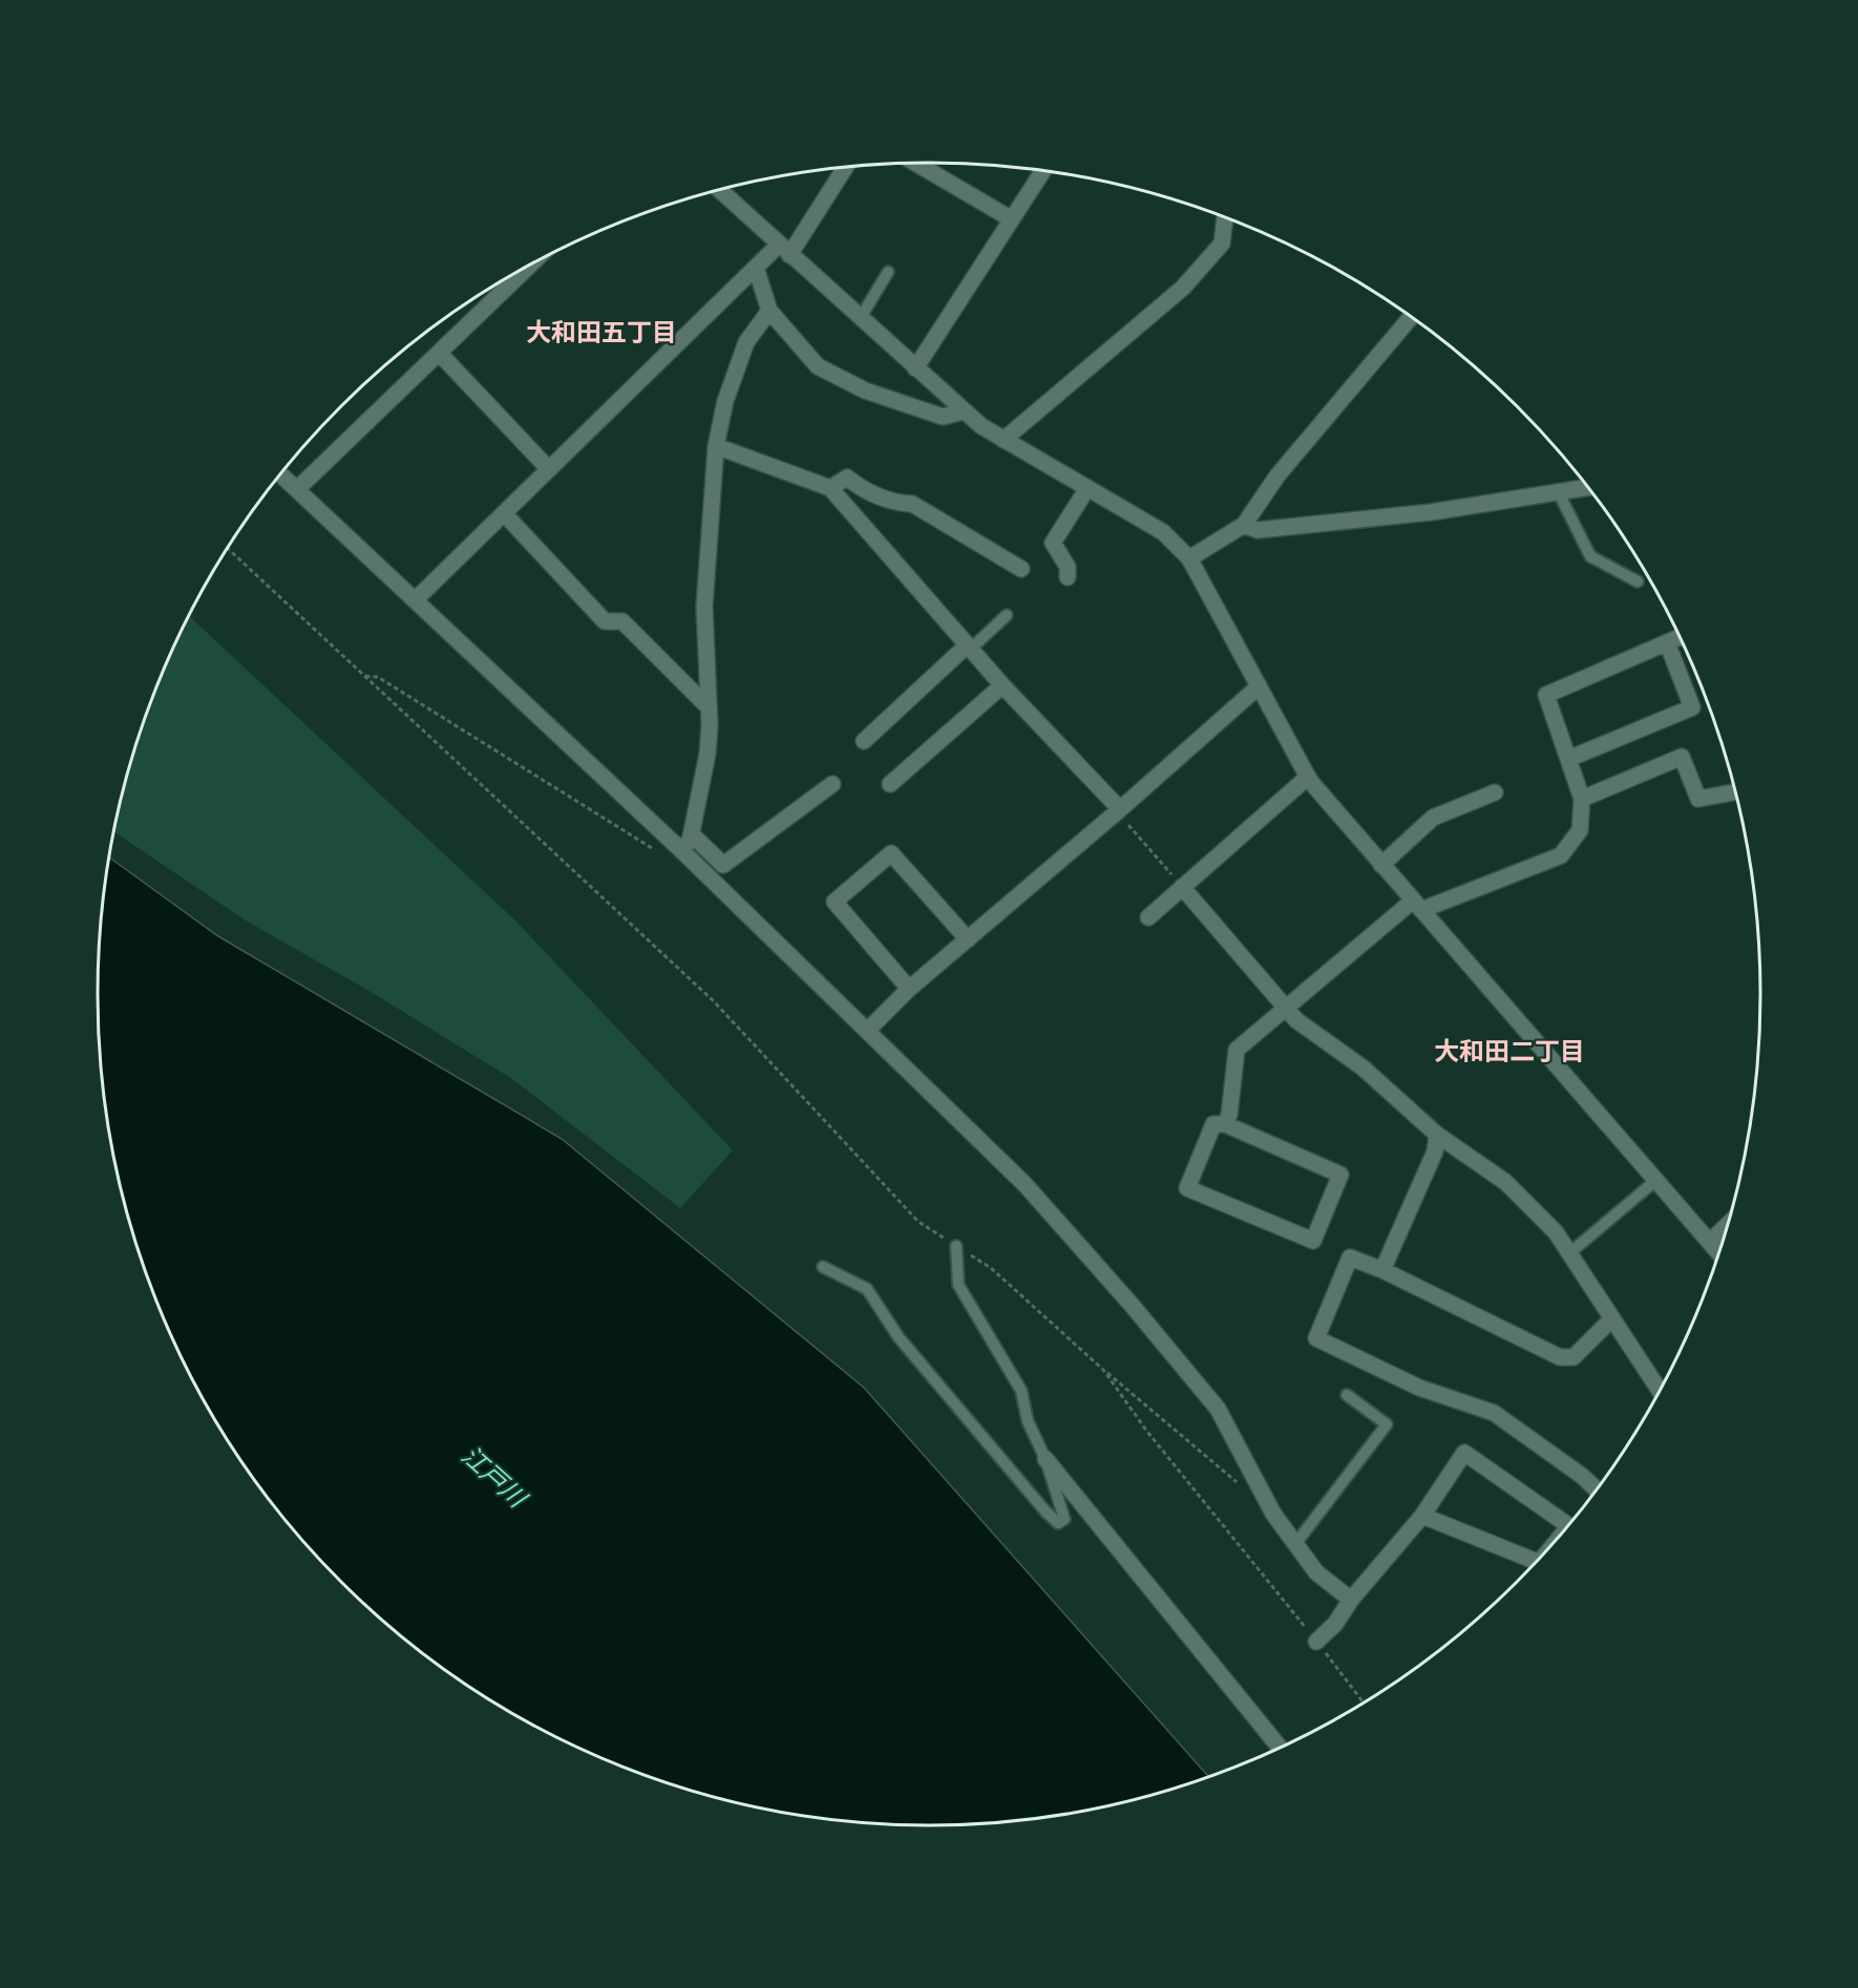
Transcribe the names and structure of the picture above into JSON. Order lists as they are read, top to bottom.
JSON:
{
  "districts": ["大和田五丁目", "大和田二丁目"],
  "water": ["江戸川"]
}
